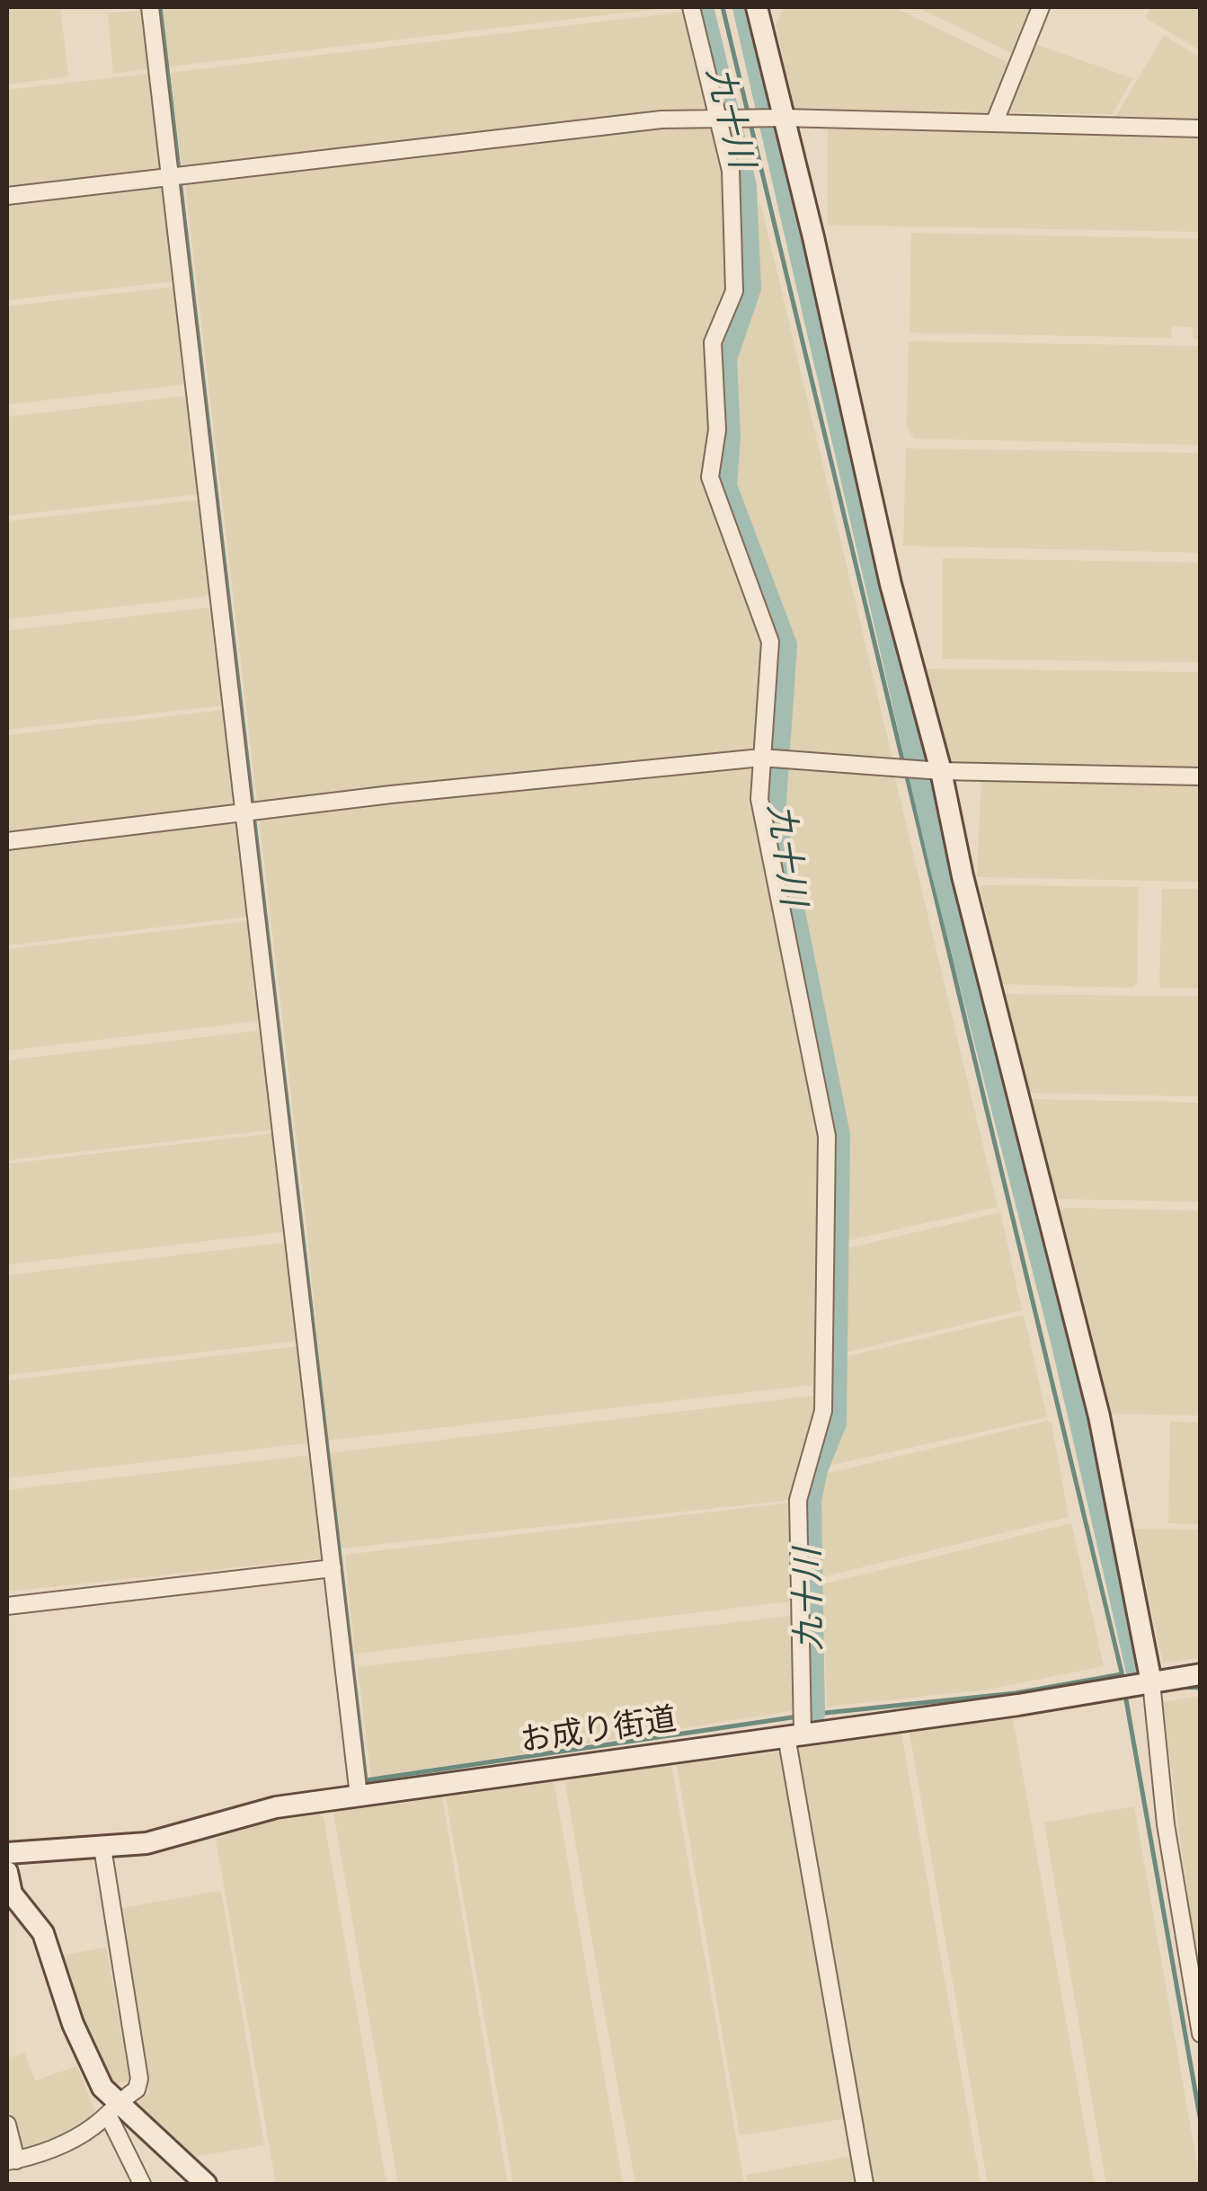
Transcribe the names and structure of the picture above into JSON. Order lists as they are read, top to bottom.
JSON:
{
  "streets": {
    "street": ["お成り街道"]
  },
  "water": ["九十川"]
}
